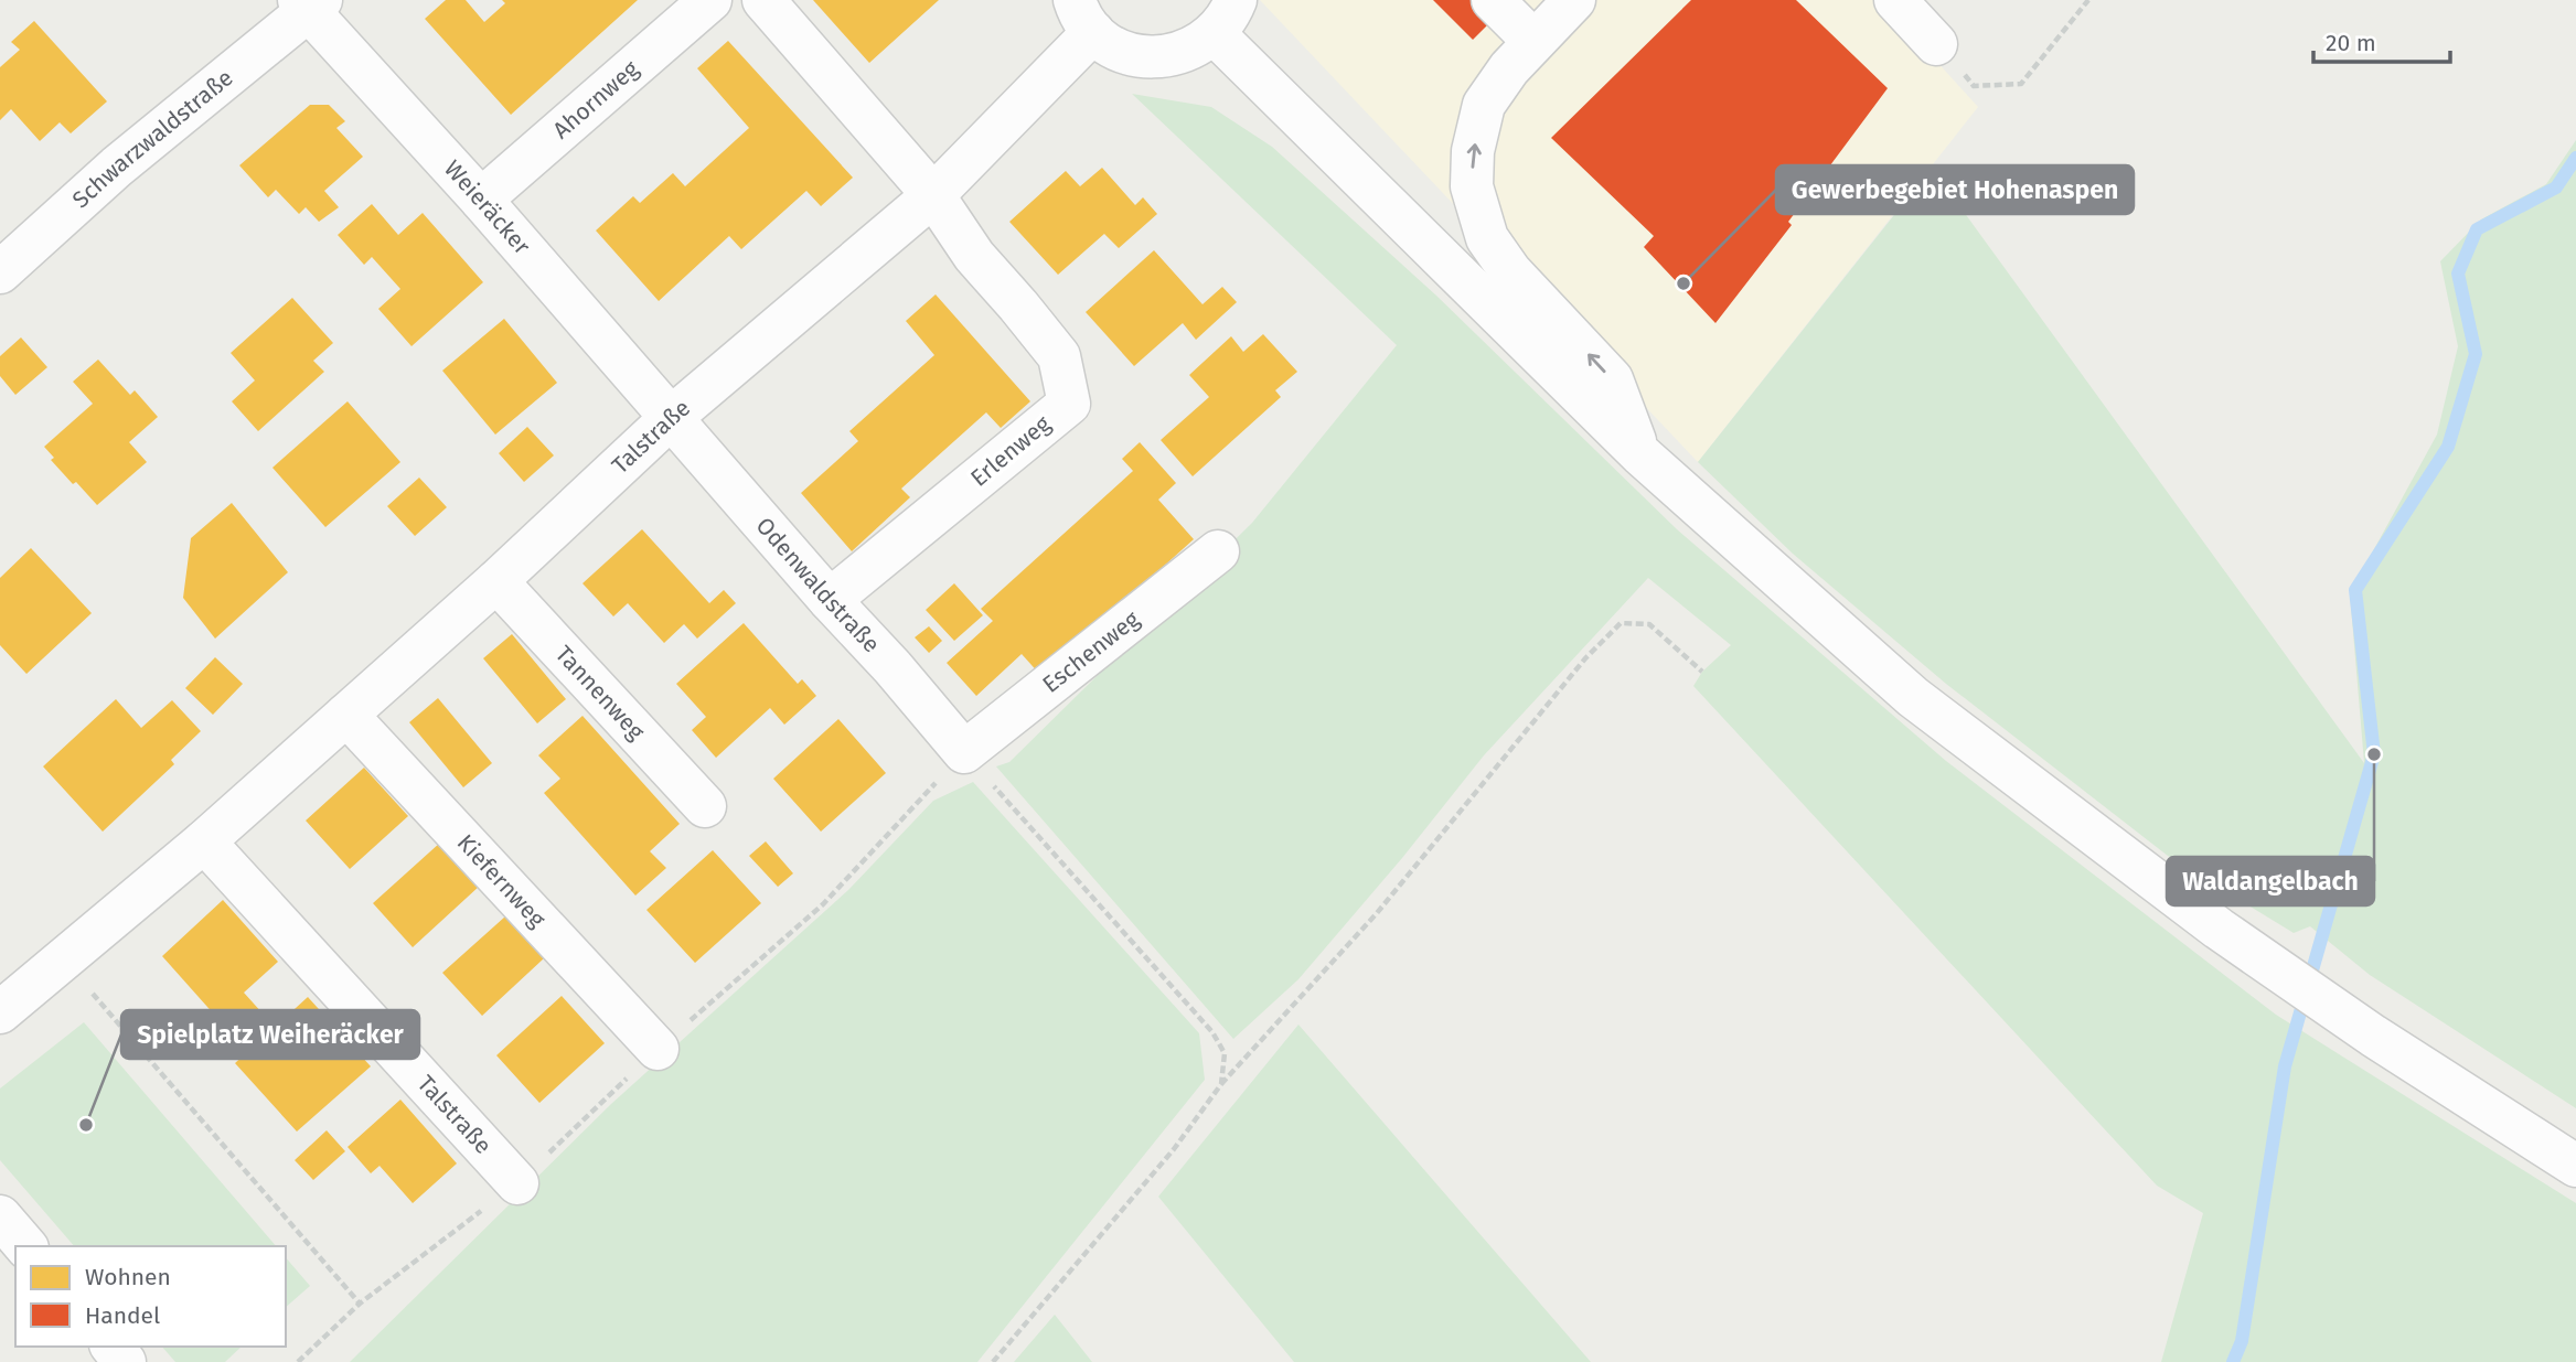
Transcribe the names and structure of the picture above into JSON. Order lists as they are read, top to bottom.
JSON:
{
  "streets": {
    "street": [
      "Ahornweg",
      "Schwarzwaldstraße",
      "Weieräcker",
      "Talstraße",
      "Erlenweg",
      "Odenwaldstraße",
      "Eschenweg",
      "Tannenweg",
      "Kiefernweg"
    ]
  },
  "crossings": [
    ["Ahornweg", "Weieräcker"],
    ["Schwarzwaldstraße", "Weieräcker"],
    ["Weieräcker", "Talstraße"],
    ["Weieräcker", "Odenwaldstraße"],
    ["Talstraße", "Erlenweg"],
    ["Talstraße", "Odenwaldstraße"],
    ["Talstraße", "Tannenweg"],
    ["Talstraße", "Kiefernweg"],
    ["Erlenweg", "Odenwaldstraße"],
    ["Odenwaldstraße", "Eschenweg"]
  ],
  "places": ["Gewerbegebiet Hohenaspen", "Waldangelbach", "Spielplatz Weiheräcker"],
  "legend": ["Wohnen", "Handel"],
  "scale_bar": "20 m"
}
